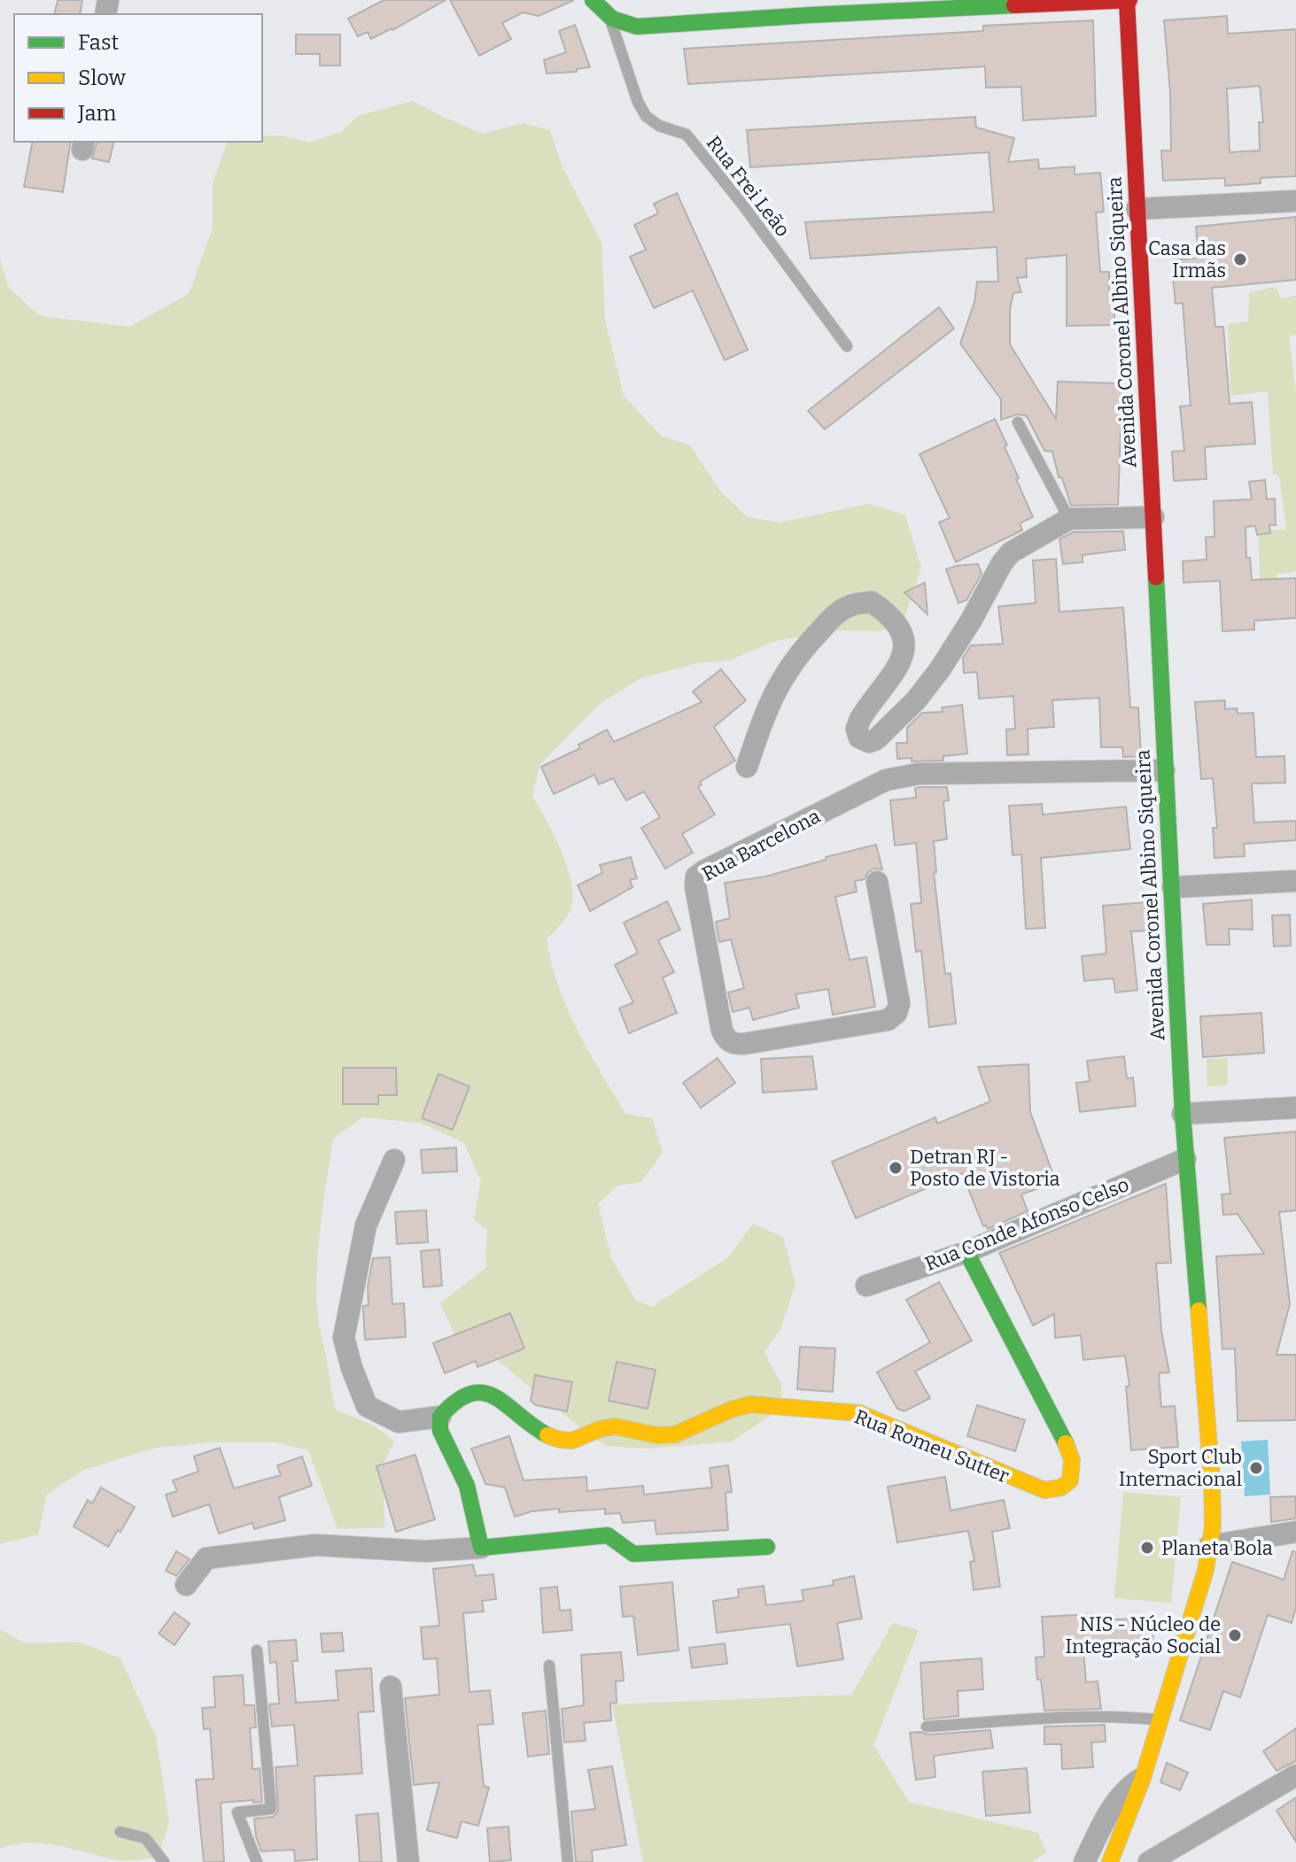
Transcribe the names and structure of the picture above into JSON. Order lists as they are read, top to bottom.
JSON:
{
  "streets": {
    "main road": ["Avenida Coronel Albino Siqueira", "Rua Romeu Sutter"],
    "street": ["Rua Barcelona", "Rua Conde Afonso Celso"],
    "lane": ["Rua Frei Leão"]
  },
  "crossings": [
    ["Avenida Coronel Albino Siqueira", "Rua Barcelona"],
    ["Avenida Coronel Albino Siqueira", "Rua Conde Afonso Celso"],
    ["Rua Conde Afonso Celso", "Rua Romeu Sutter"]
  ],
  "places": [
    "Casa das Irmãs",
    "Detran RJ - Posto de Vistoria",
    "Sport Club Internacional",
    "Planeta Bola",
    "NIS - Núcleo de Integração Social"
  ],
  "legend": ["Fast", "Slow", "Jam"]
}
